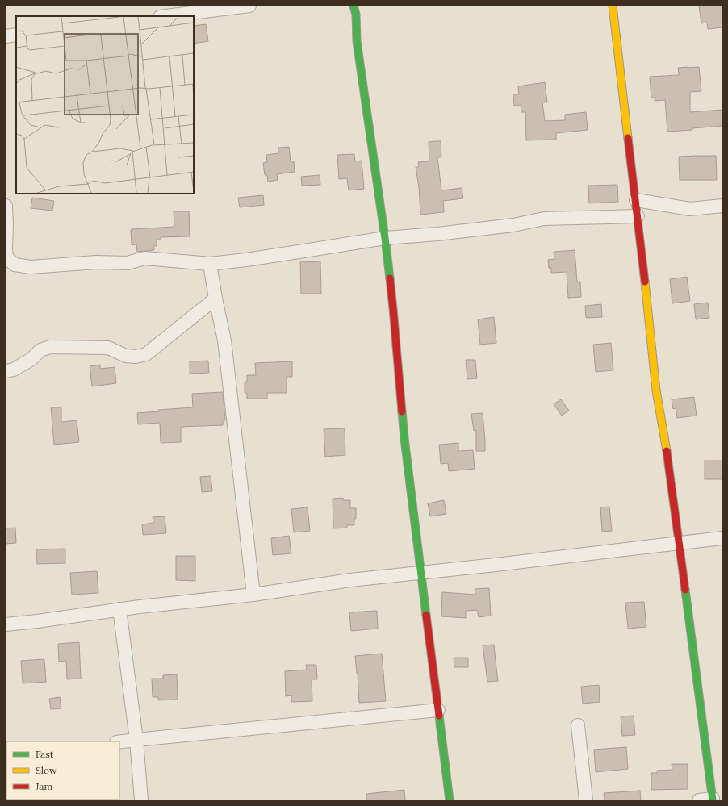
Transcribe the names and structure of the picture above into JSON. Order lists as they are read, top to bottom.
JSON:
{
  "legend": ["Fast", "Slow", "Jam"]
}
